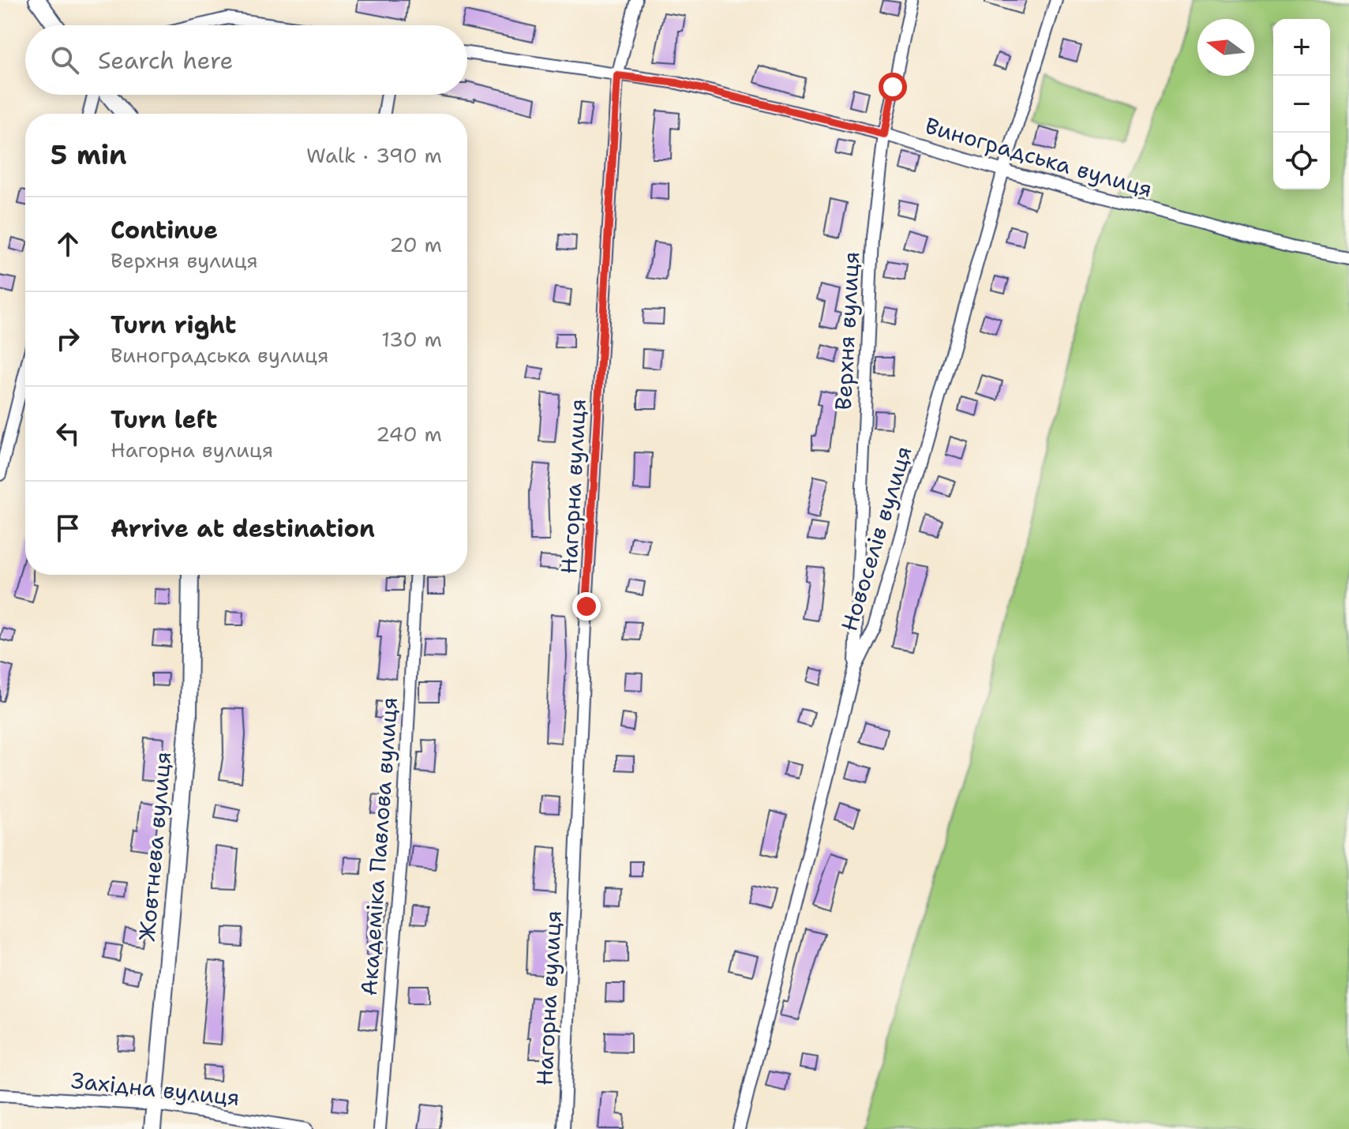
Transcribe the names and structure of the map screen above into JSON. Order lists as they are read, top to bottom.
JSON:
{
  "streets": {
    "main road": ["Жовтнева вулиця"],
    "street": [
      "Виноградська вулиця",
      "Верхня вулиця",
      "Нагорна вулиця",
      "Новоселів вулиця",
      "Академіка Павлова вулиця",
      "Західна вулиця"
    ]
  },
  "crossings": [
    ["Виноградська вулиця", "Верхня вулиця"],
    ["Виноградська вулиця", "Нагорна вулиця"],
    ["Виноградська вулиця", "Новоселів вулиця"],
    ["Верхня вулиця", "Новоселів вулиця"],
    ["Жовтнева вулиця", "Західна вулиця"]
  ],
  "north": "left",
  "page": {
    "map_buttons": ["+", "−"],
    "search": "Search here",
    "heading": ["5 min", "Walk · 390 m"],
    "list": [
      ["Continue", "Верхня вулиця", "20 m"],
      ["Turn right", "Виноградська вулиця", "130 m"],
      ["Turn left", "Нагорна вулиця", "240 m"],
      "Arrive at destination"
    ]
  }
}
